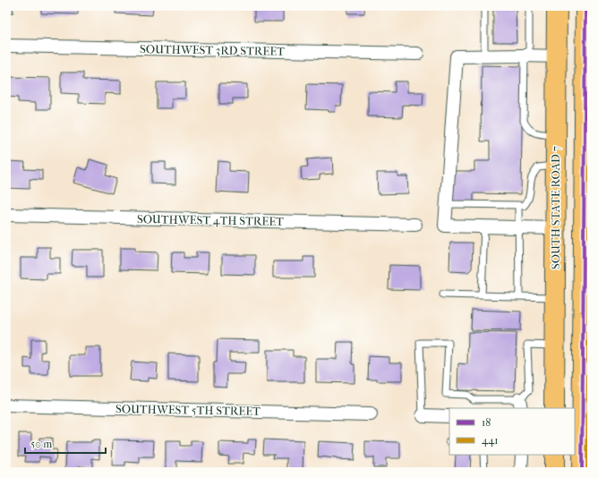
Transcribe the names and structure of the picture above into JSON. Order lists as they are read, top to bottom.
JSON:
{
  "streets": {
    "main road": ["SOUTH STATE ROAD 7"],
    "street": ["SOUTHWEST 3RD STREET", "SOUTHWEST 4TH STREET", "SOUTHWEST 5TH STREET"]
  },
  "lines": ["transit line 18", "transit line 441"],
  "legend": ["18", "441"],
  "scale_bar": "50 m"
}
